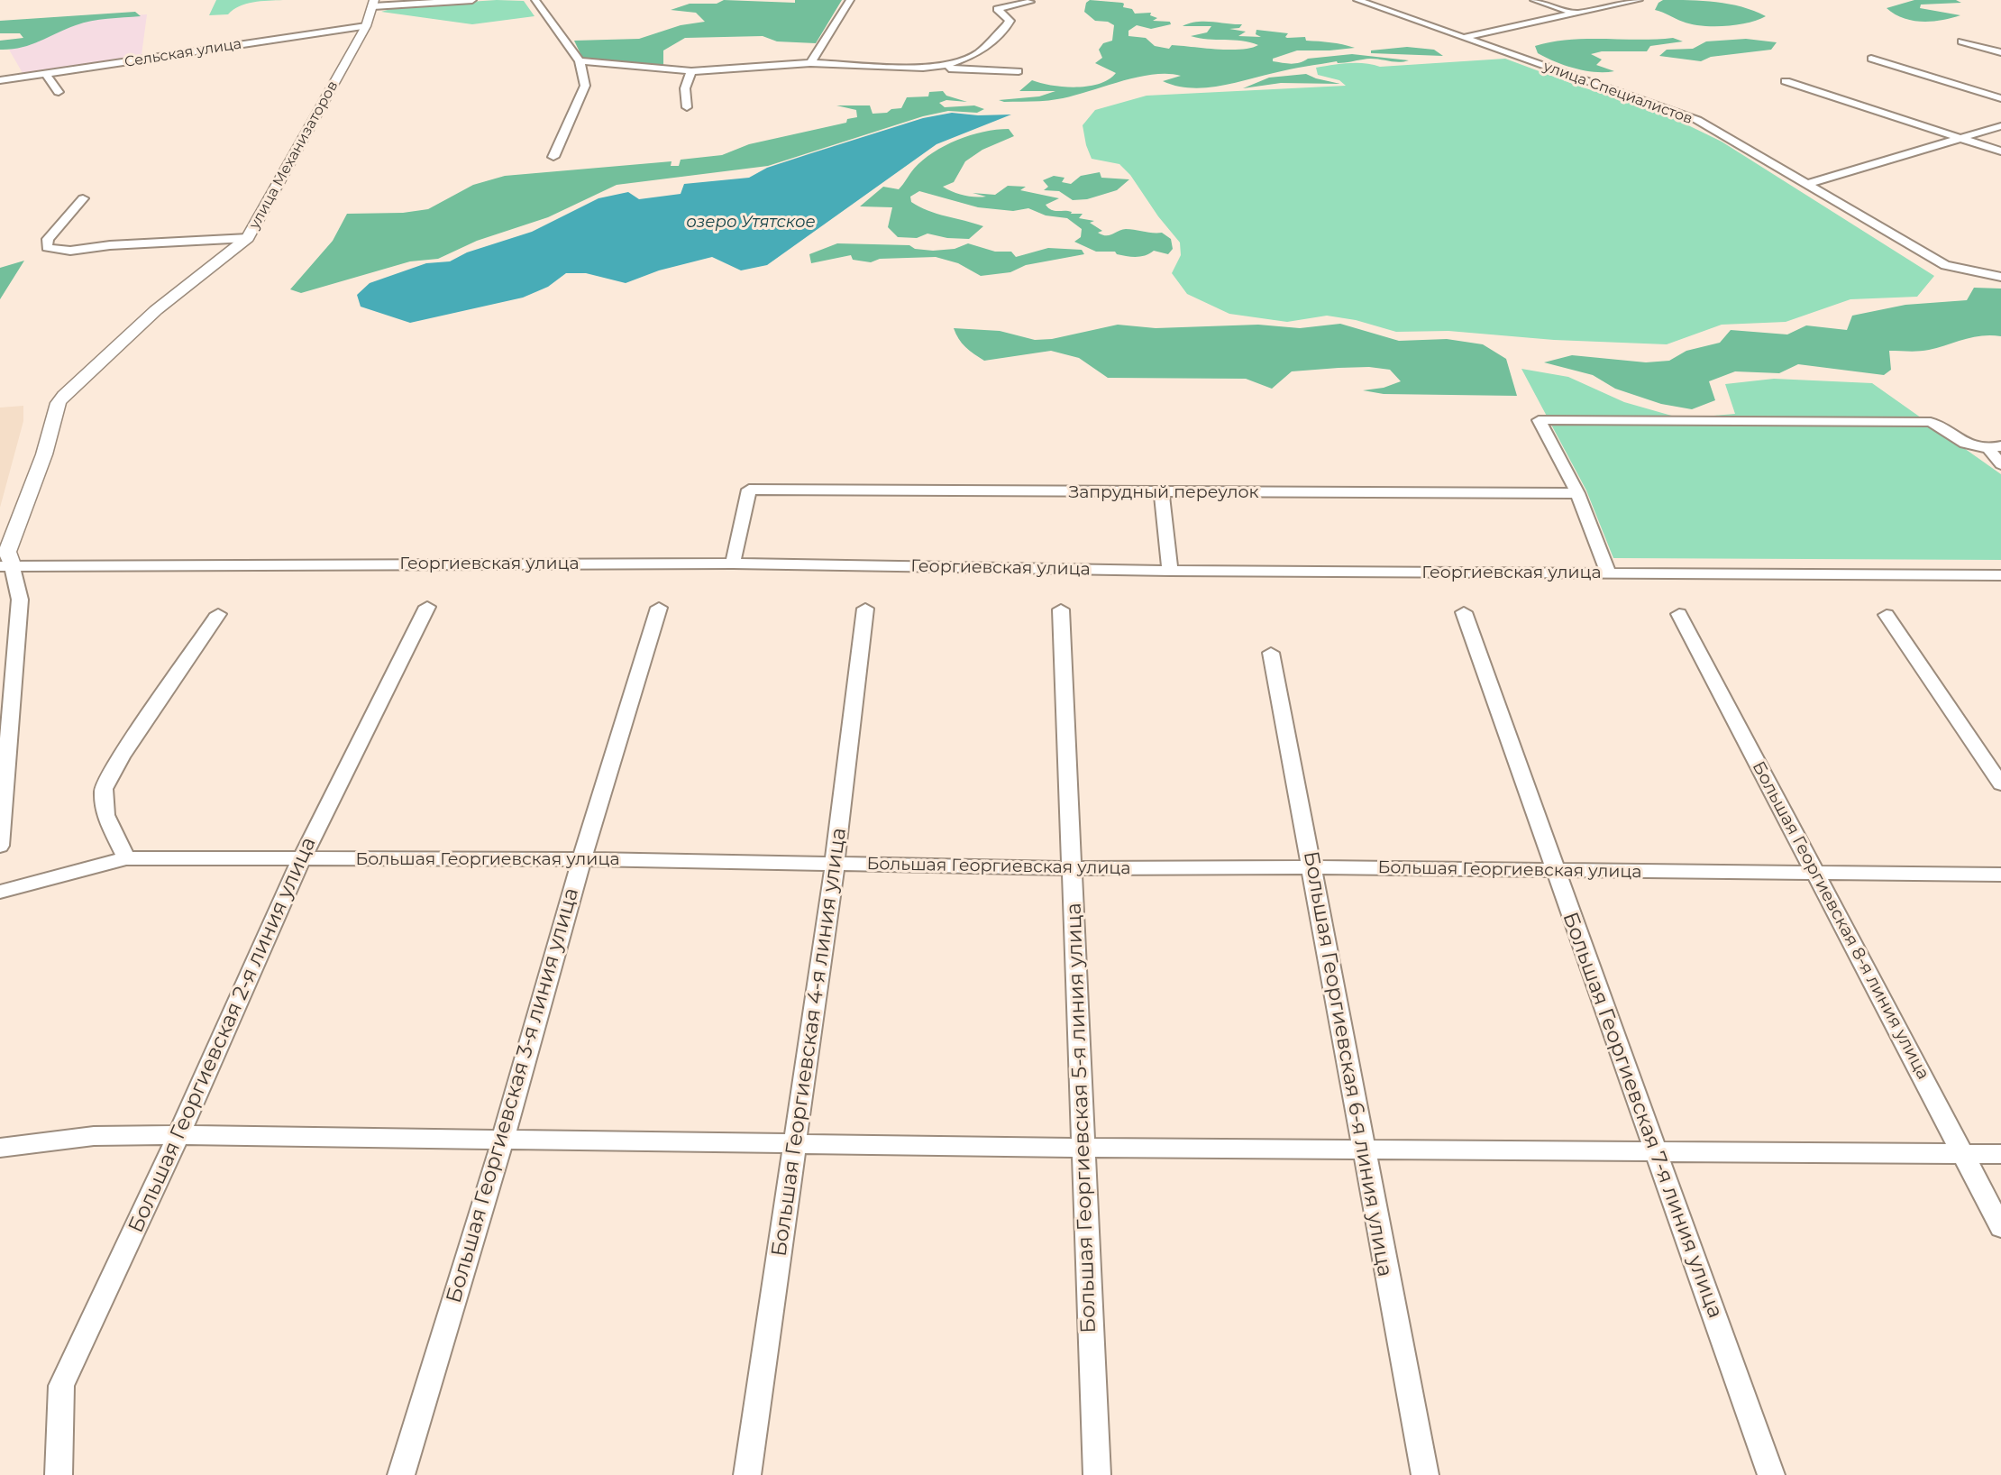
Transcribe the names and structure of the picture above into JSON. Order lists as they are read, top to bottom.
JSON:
{
  "streets": {
    "street": [
      "Сельская улица",
      "улица Специалистов",
      "улица Механизаторов",
      "Запрудный переулок",
      "Георгиевская улица",
      "Большая Георгиевская улица",
      "Большая Георгиевская 8-я линия улица",
      "Большая Георгиевская 2-я линия улица",
      "Большая Георгиевская 4-я линия улица",
      "Большая Георгиевская 6-я линия улица",
      "Большая Георгиевская 3-я линия улица",
      "Большая Георгиевская 7-я линия улица",
      "Большая Георгиевская 5-я линия улица"
    ]
  },
  "crossings": [
    ["Сельская улица", "улица Механизаторов"],
    ["улица Механизаторов", "Георгиевская улица"],
    ["Запрудный переулок", "Георгиевская улица"],
    ["Большая Георгиевская улица", "Большая Георгиевская 8-я линия улица"],
    ["Большая Георгиевская улица", "Большая Георгиевская 2-я линия улица"],
    ["Большая Георгиевская улица", "Большая Георгиевская 4-я линия улица"],
    ["Большая Георгиевская улица", "Большая Георгиевская 6-я линия улица"],
    ["Большая Георгиевская улица", "Большая Георгиевская 3-я линия улица"],
    ["Большая Георгиевская улица", "Большая Георгиевская 7-я линия улица"],
    ["Большая Георгиевская улица", "Большая Георгиевская 5-я линия улица"]
  ],
  "water": ["озеро Утятское"]
}
